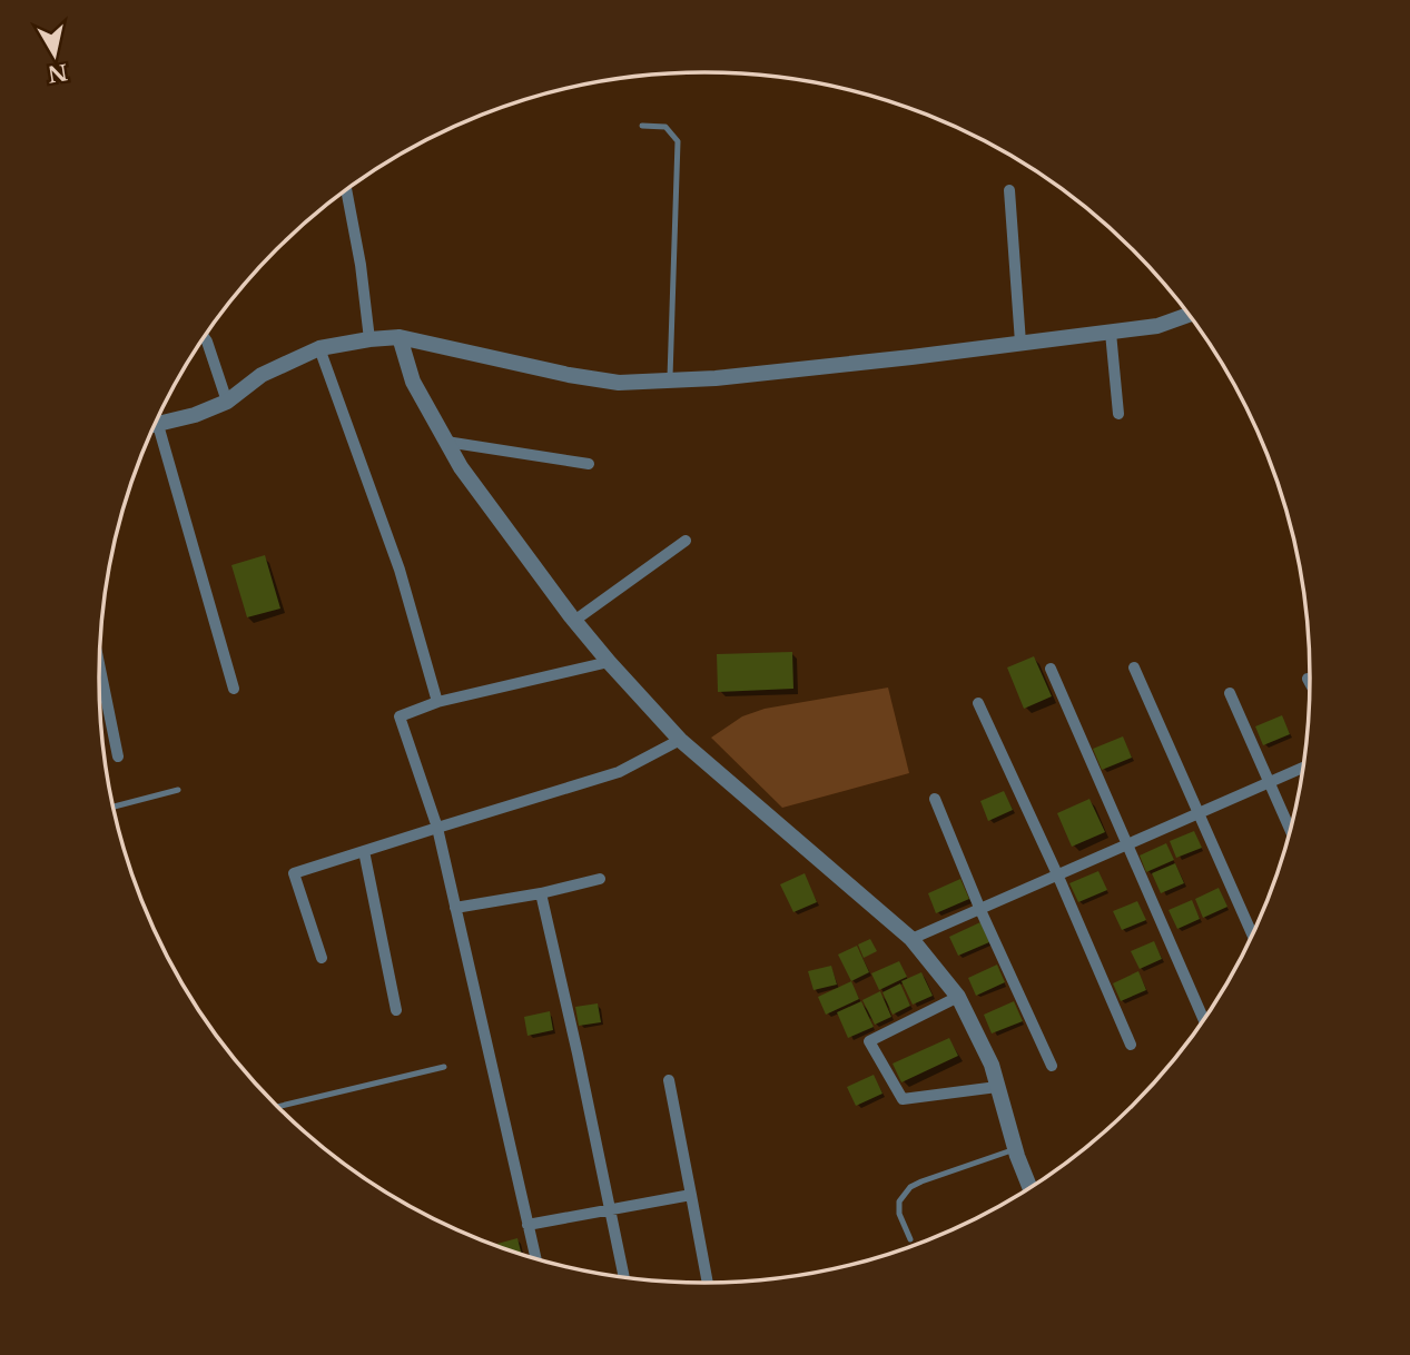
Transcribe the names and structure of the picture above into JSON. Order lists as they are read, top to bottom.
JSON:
{
  "north": "bottom"
}
